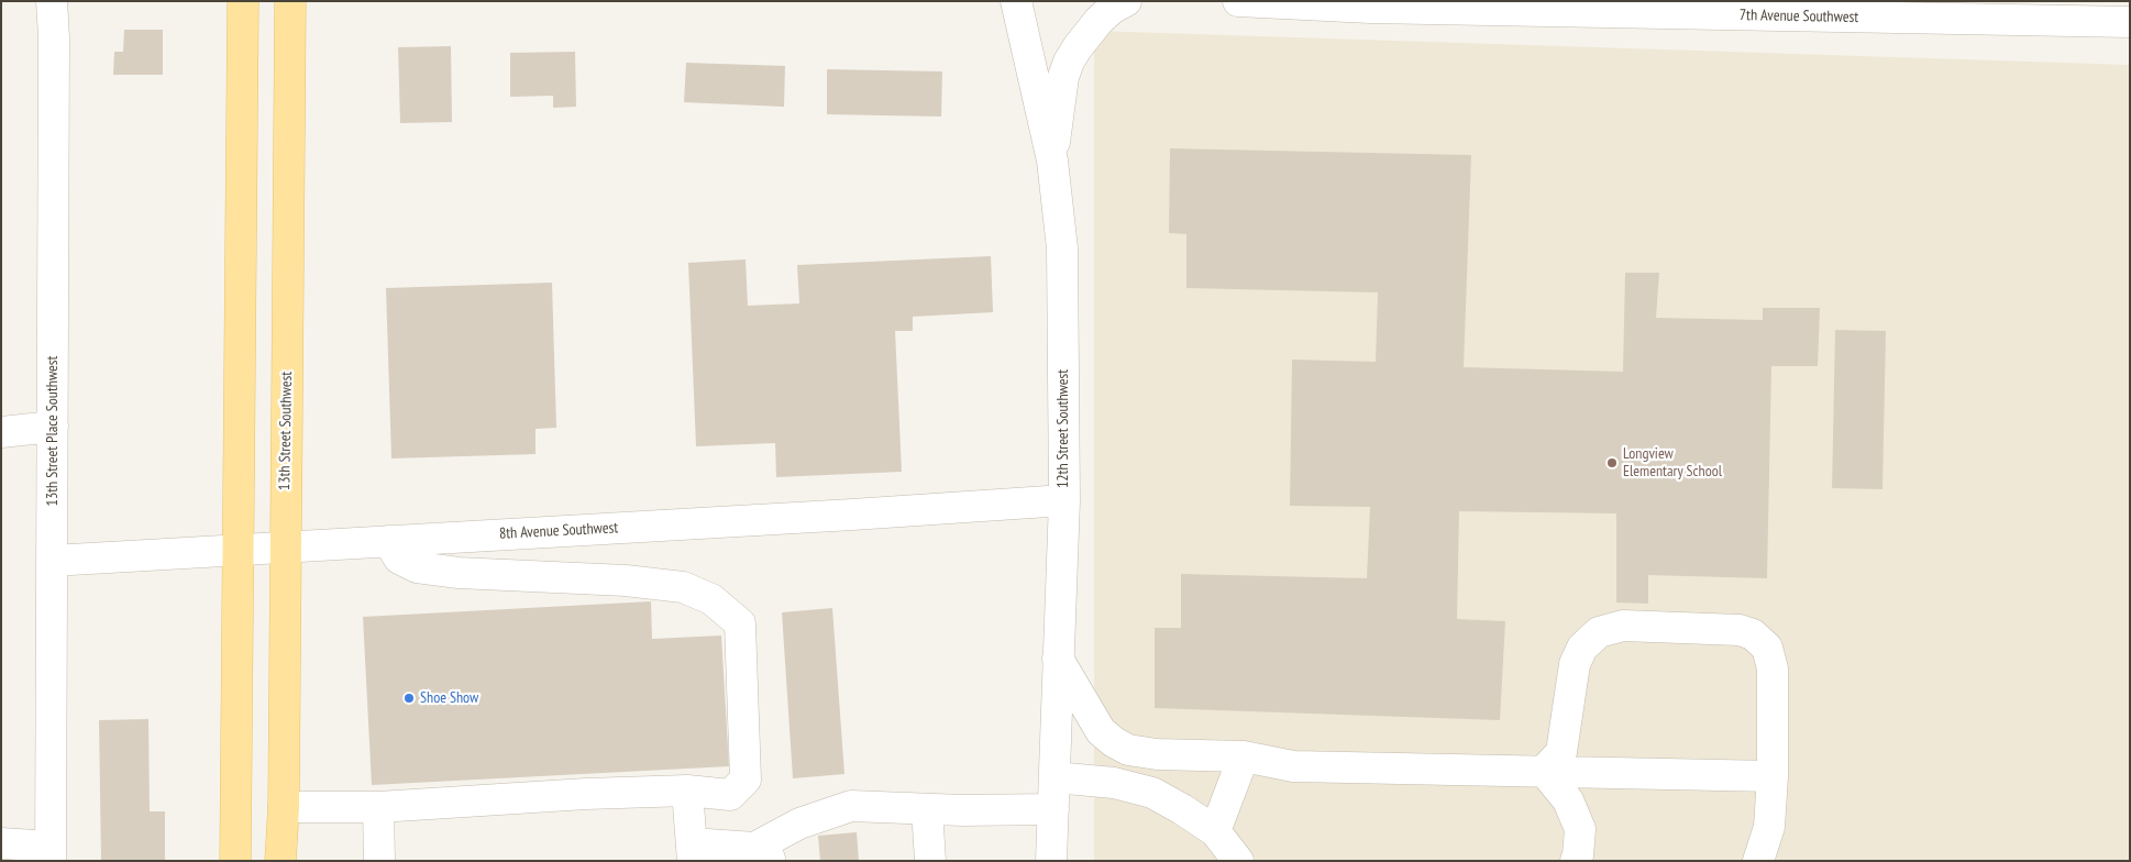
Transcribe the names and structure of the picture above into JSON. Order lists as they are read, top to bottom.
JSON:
{
  "streets": {
    "main road": ["13th Street Southwest"],
    "street": [
      "7th Avenue Southwest",
      "12th Street Southwest",
      "13th Street Place Southwest",
      "8th Avenue Southwest"
    ]
  },
  "crossings": [
    ["12th Street Southwest", "8th Avenue Southwest"],
    ["13th Street Place Southwest", "8th Avenue Southwest"],
    ["13th Street Southwest", "8th Avenue Southwest"]
  ],
  "places": ["Longview Elementary School", "Shoe Show"]
}
